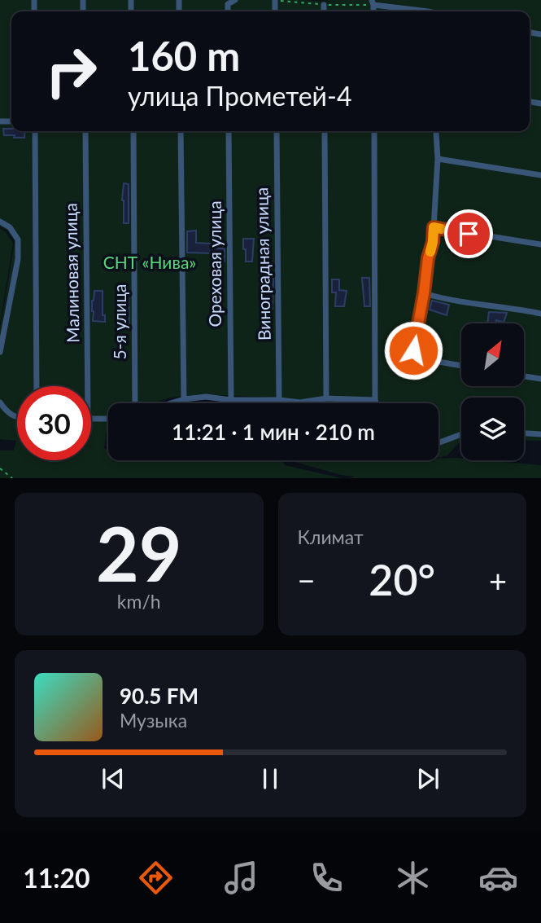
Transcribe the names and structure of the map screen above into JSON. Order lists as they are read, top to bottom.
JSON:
{
  "streets": {
    "street": [
      "Ореховая улица",
      "Виноградная улица",
      "Малиновая улица",
      "5-я улица"
    ]
  },
  "parks": ["СНТ «Нива»"],
  "north": "top right",
  "page": {
    "turn": ["160 m", "улица Прометей-4"],
    "limit": "30",
    "trip": "11:21 · 1 мин · 210 m",
    "tile": [
      ["29", "km/h"],
      "Климат"
    ],
    "heat": ["−", "20°", "+"],
    "song": ["90.5 FM", "Музыка"],
    "tabs": "11:20"
  }
}
